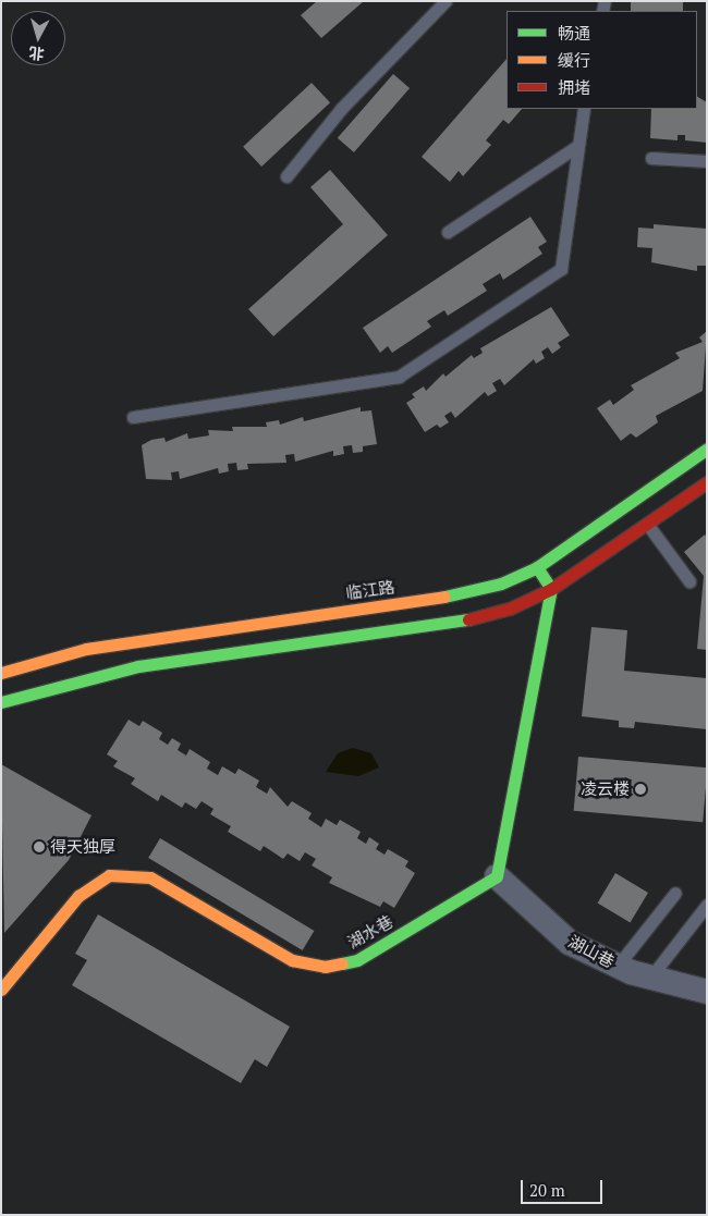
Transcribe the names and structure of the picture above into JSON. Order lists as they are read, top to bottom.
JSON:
{
  "streets": {
    "main road": ["临江路", "湖水巷"],
    "street": ["湖山巷"]
  },
  "crossings": [
    ["湖水巷", "湖山巷"]
  ],
  "places": ["凌云楼", "得天独厚"],
  "legend": ["畅通", "缓行", "拥堵"],
  "scale_bar": "20 m",
  "north": "bottom"
}
